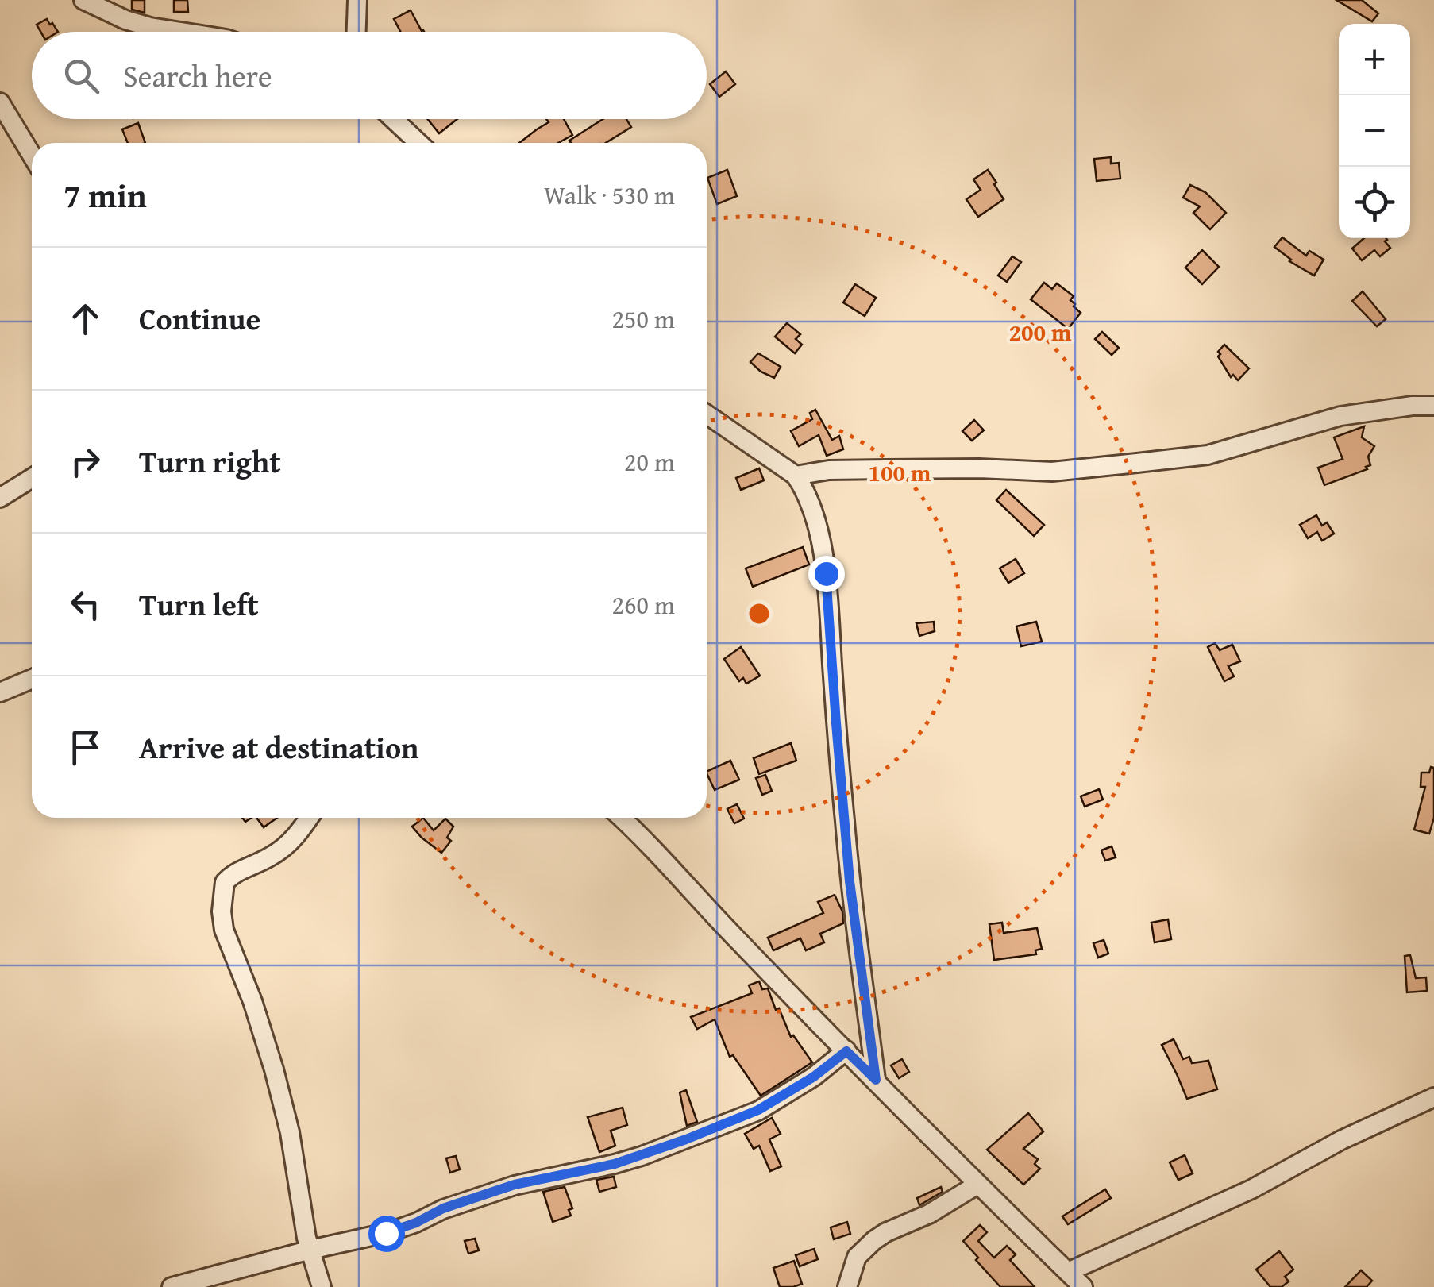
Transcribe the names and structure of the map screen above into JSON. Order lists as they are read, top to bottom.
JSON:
{
  "page": {
    "map_buttons": ["+", "−"],
    "search": "Search here",
    "heading": ["7 min", "Walk · 530 m"],
    "list": [
      ["Continue", "250 m"],
      ["Turn right", "20 m"],
      ["Turn left", "260 m"],
      "Arrive at destination"
    ]
  },
  "rings": ["200 m", "100 m"]
}
